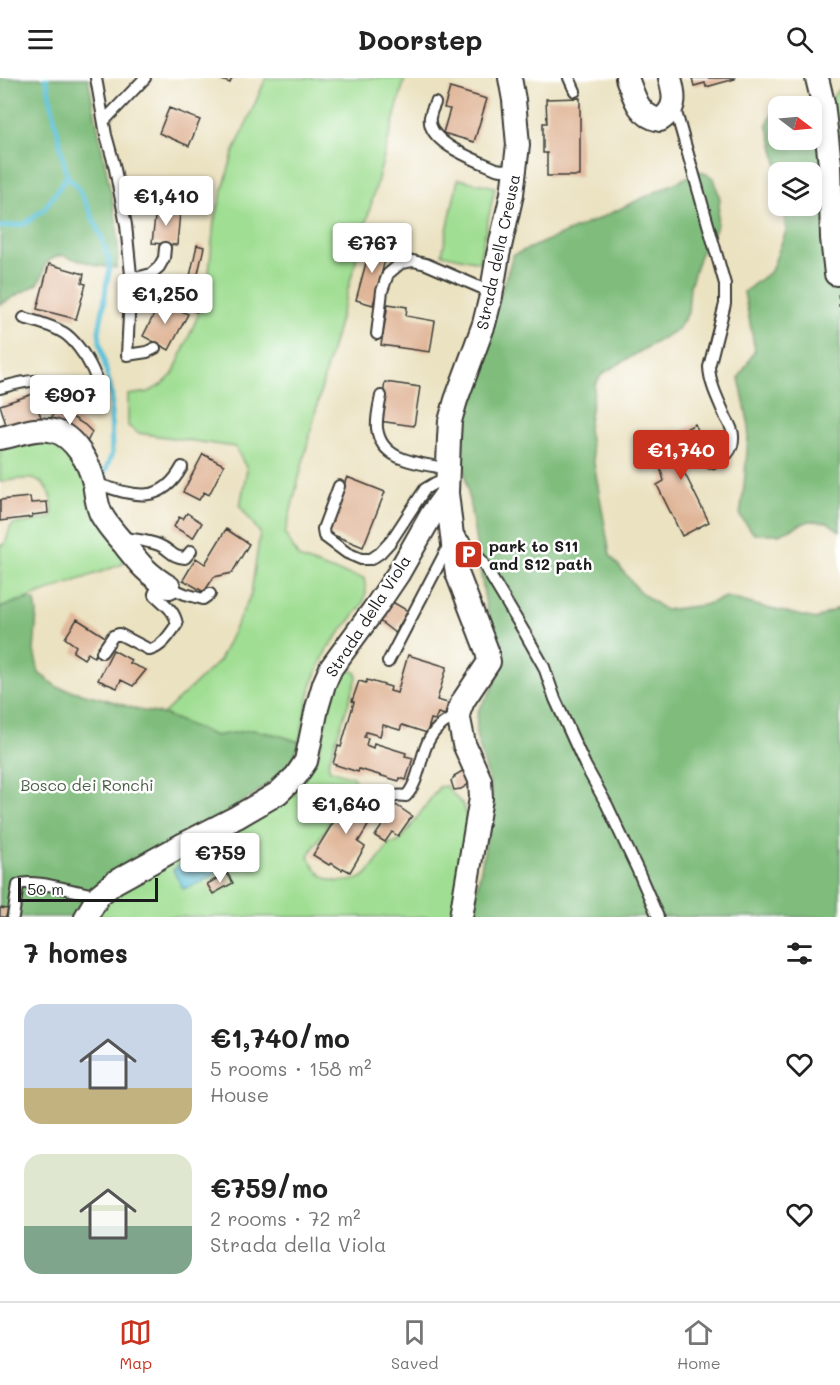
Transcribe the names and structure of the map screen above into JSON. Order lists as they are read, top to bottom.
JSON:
{
  "streets": {
    "street": ["Strada della Creusa", "Strada della Viola"]
  },
  "crossings": [
    ["Strada della Creusa", "Strada della Viola"]
  ],
  "parks": ["Bosco dei Ronchi"],
  "places": {
    "parking": ["park to S11 and S12 path"]
  },
  "scale_bar": "50 m",
  "north": "right",
  "page": {
    "header": "Doorstep",
    "price": [
      "€1,410",
      "€767",
      "€1,250",
      "€907",
      "€1,740",
      "€1,640",
      "€759"
    ],
    "scale": "50 m",
    "heading": "7 homes",
    "list": [
      {
        "name": "€1,740/mo",
        "note": "5 rooms · 158 m² · House"
      },
      {
        "name": "€759/mo",
        "note": "2 rooms · 72 m² · Strada della Viola"
      }
    ],
    "tabs": ["Map", "Saved", "Home"]
  }
}
